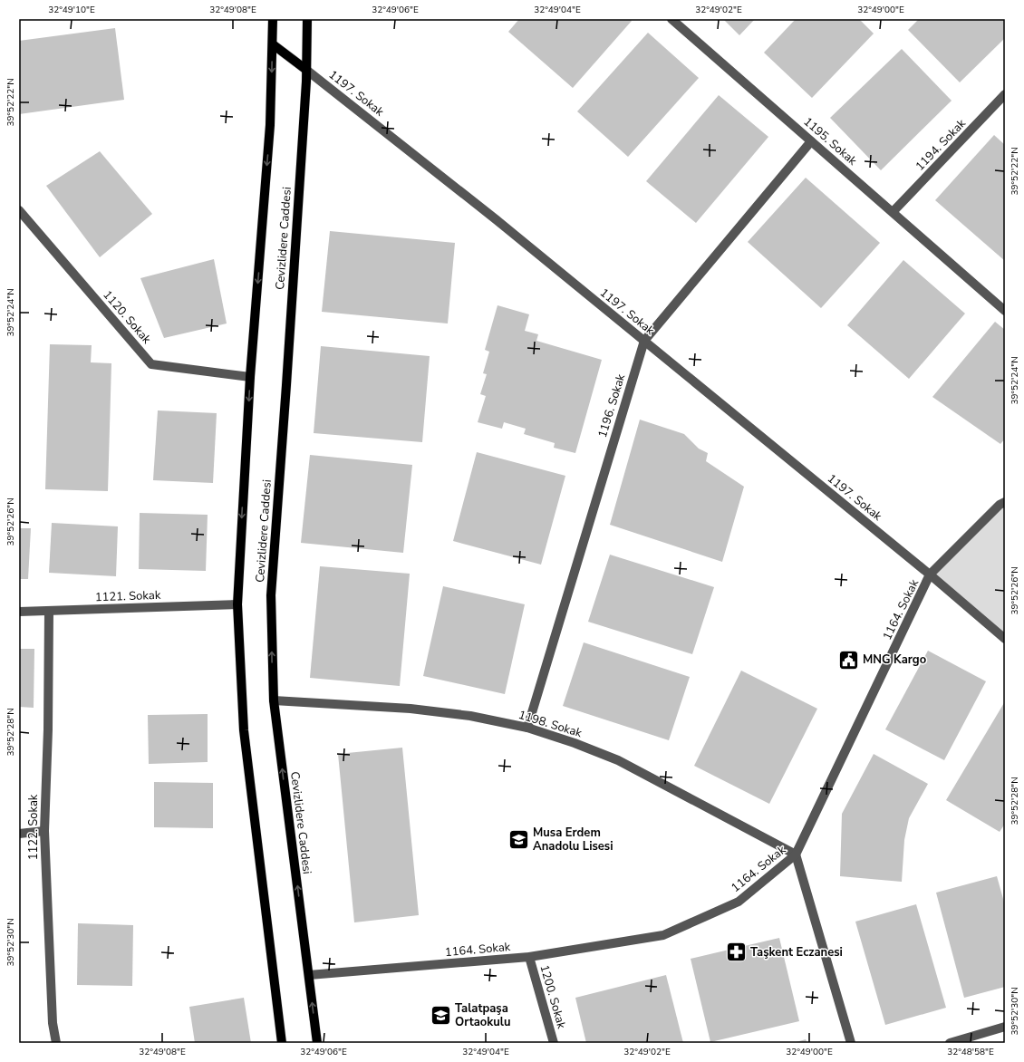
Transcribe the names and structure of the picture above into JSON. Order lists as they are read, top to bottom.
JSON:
{
  "streets": {
    "main road": ["Cevizlidere Caddesi"],
    "street": [
      "1197. Sokak",
      "1195. Sokak",
      "1194. Sokak",
      "1120. Sokak",
      "1196. Sokak",
      "1121. Sokak",
      "1164. Sokak",
      "1198. Sokak",
      "1122. Sokak",
      "1200. Sokak"
    ]
  },
  "crossings": [
    ["1197. Sokak", "Cevizlidere Caddesi"],
    ["1197. Sokak", "1196. Sokak"],
    ["1197. Sokak", "1164. Sokak"],
    ["1195. Sokak", "1194. Sokak"],
    ["1195. Sokak", "1196. Sokak"],
    ["Cevizlidere Caddesi", "1120. Sokak"],
    ["Cevizlidere Caddesi", "1121. Sokak"],
    ["Cevizlidere Caddesi", "1164. Sokak"],
    ["Cevizlidere Caddesi", "1198. Sokak"],
    ["1196. Sokak", "1198. Sokak"],
    ["1121. Sokak", "1122. Sokak"],
    ["1164. Sokak", "1198. Sokak"],
    ["1164. Sokak", "1200. Sokak"]
  ],
  "places": {
    "public building": ["MNG Kargo"],
    "school or university": ["Musa Erdem Anadolu Lisesi", "Talatpaşa Ortaokulu"],
    "pharmacy": ["Taşkent Eczanesi"]
  },
  "coordinates": [
    "32°49'10\"E",
    "32°49'08\"E",
    "32°49'06\"E",
    "32°49'04\"E",
    "32°49'02\"E",
    "32°49'00\"E",
    "39°52'22\"N",
    "39°52'24\"N",
    "39°52'26\"N",
    "39°52'28\"N",
    "39°52'30\"N",
    "32°48'58\"E"
  ]
}
